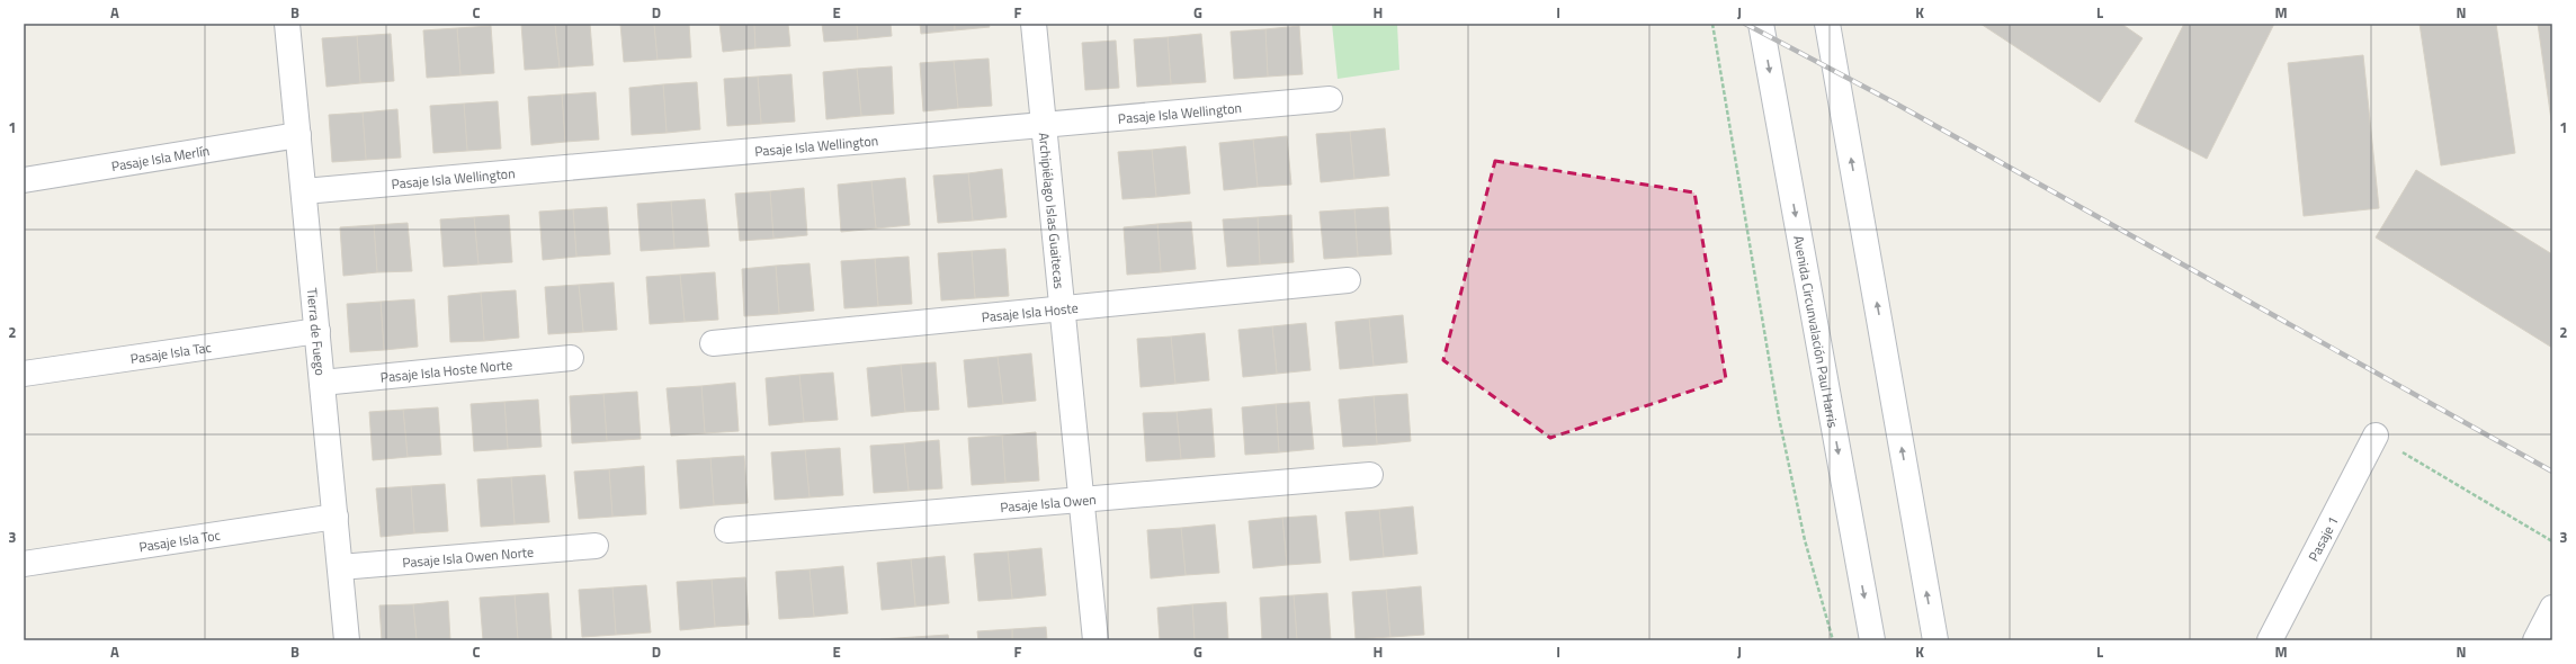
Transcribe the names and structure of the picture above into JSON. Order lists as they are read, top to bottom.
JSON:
{
  "streets": {
    "street": [
      "Pasaje Isla Wellington",
      "Pasaje Isla Merlín",
      "Archipiélago Islas Guaitecas",
      "Pasaje Isla Hoste",
      "Tierra de Fuego",
      "Avenida Circunvalación Paul Harris",
      "Pasaje Isla Tac",
      "Pasaje Isla Hoste Norte",
      "Pasaje Isla Owen",
      "Pasaje 1",
      "Pasaje Isla Toc",
      "Pasaje Isla Owen Norte"
    ]
  },
  "crossings": [
    ["Pasaje Isla Wellington", "Archipiélago Islas Guaitecas"],
    ["Pasaje Isla Wellington", "Tierra de Fuego"],
    ["Pasaje Isla Merlín", "Tierra de Fuego"],
    ["Archipiélago Islas Guaitecas", "Pasaje Isla Hoste"],
    ["Archipiélago Islas Guaitecas", "Pasaje Isla Owen"],
    ["Tierra de Fuego", "Pasaje Isla Tac"],
    ["Tierra de Fuego", "Pasaje Isla Hoste Norte"],
    ["Tierra de Fuego", "Pasaje Isla Toc"],
    ["Tierra de Fuego", "Pasaje Isla Owen Norte"]
  ],
  "grid": {
    "columns": [
      "A",
      "B",
      "C",
      "D",
      "E",
      "F",
      "G",
      "H",
      "I",
      "J",
      "K",
      "L",
      "M",
      "N"
    ],
    "rows": ["1", "2", "3"]
  }
}
